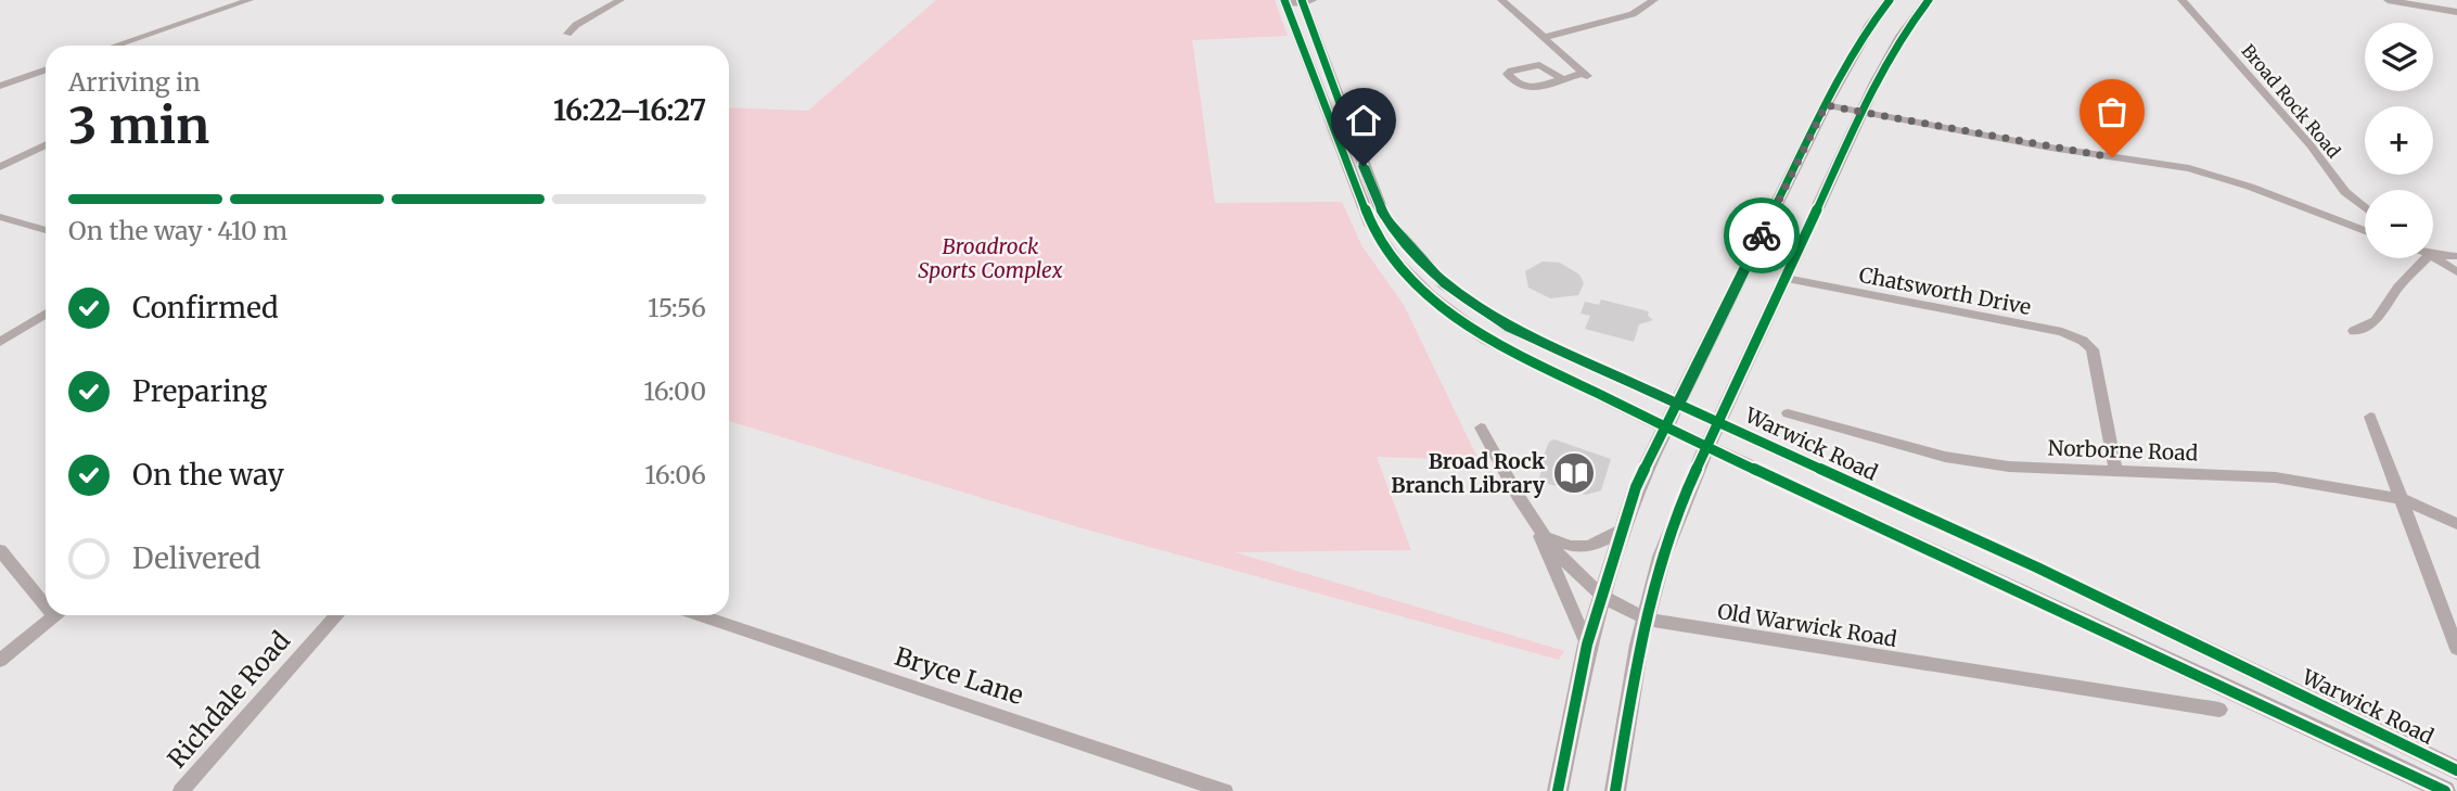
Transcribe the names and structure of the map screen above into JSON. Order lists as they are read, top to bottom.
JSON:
{
  "streets": {
    "main road": ["Warwick Road"],
    "street": [
      "Broad Rock Road",
      "Chatsworth Drive",
      "Norborne Road",
      "Old Warwick Road",
      "Bryce Lane",
      "Richdale Road"
    ]
  },
  "crossings": [
    ["Chatsworth Drive", "Norborne Road"]
  ],
  "parks": ["Broadrock Sports Complex"],
  "places": {
    "library": ["Broad Rock Branch Library"]
  },
  "page": {
    "map_buttons": ["+", "−"],
    "heading": ["3 min", "Arriving in", "16:22–16:27"],
    "bar": "On the way · 410 m",
    "list": [
      ["Confirmed", "15:56"],
      ["Preparing", "16:00"],
      ["On the way", "16:06"],
      "Delivered"
    ]
  }
}
